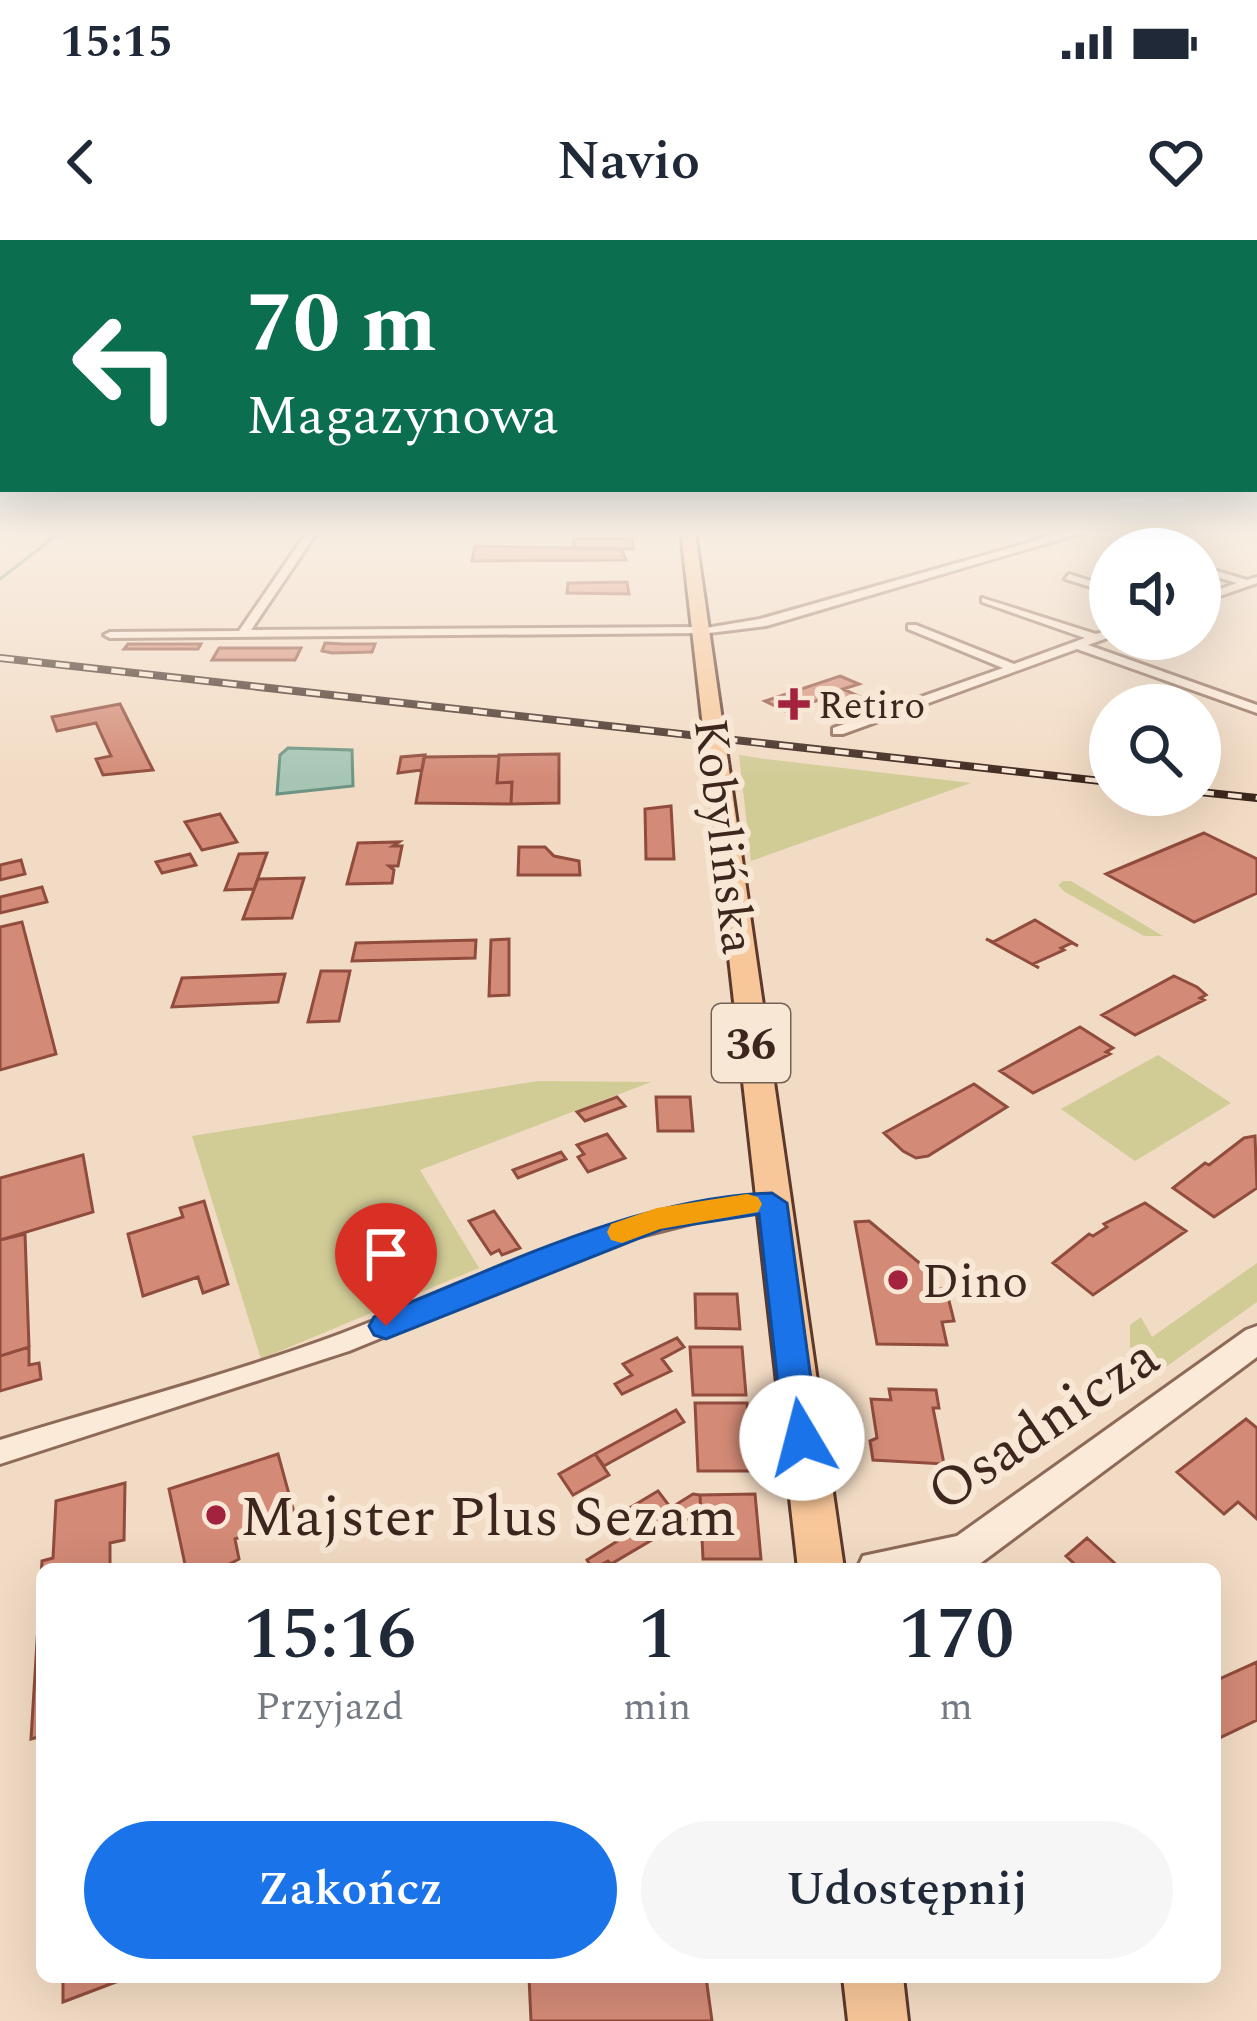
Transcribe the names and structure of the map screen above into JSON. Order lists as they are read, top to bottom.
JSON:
{
  "streets": {
    "main road": ["Kobylińska", "36"],
    "street": ["Osadnicza"]
  },
  "places": {
    "health": ["Retiro"],
    "other": ["Dino", "Majster Plus Sezam"]
  },
  "page": {
    "status": "15:15",
    "header": "Navio",
    "turn": ["70 m", "Magazynowa"],
    "eta": [
      "15:16",
      "Przyjazd",
      "1",
      "min",
      "170",
      "m"
    ],
    "buttons": ["Zakończ", "Udostępnij"]
  }
}
